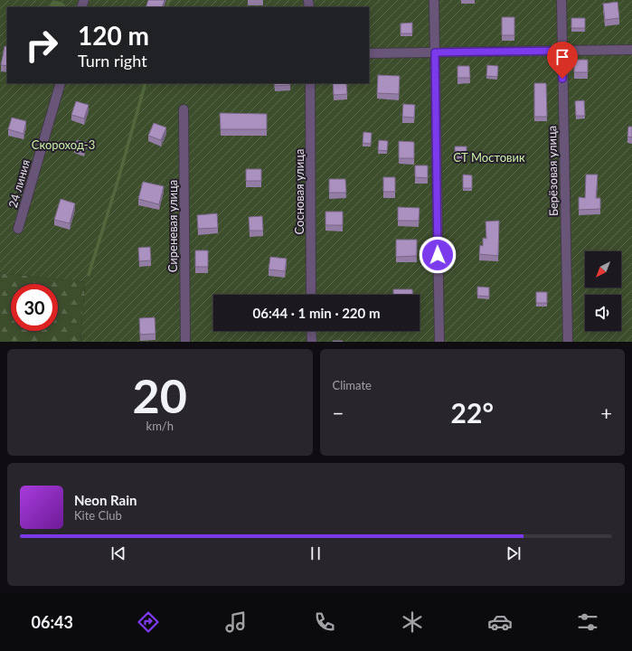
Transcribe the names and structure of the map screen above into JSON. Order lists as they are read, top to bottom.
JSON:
{
  "streets": {
    "street": [
      "Берёзовая улица",
      "24 линия",
      "Сосновая улица",
      "Сиреневая улица"
    ]
  },
  "parks": ["Скороход-3", "СТ Мостовик"],
  "north": "bottom left",
  "page": {
    "turn": ["120 m", "Turn right"],
    "limit": "30",
    "trip": "06:44 · 1 min · 220 m",
    "tile": [
      ["20", "km/h"],
      "Climate"
    ],
    "heat": ["−", "22°", "+"],
    "song": ["Neon Rain", "Kite Club"],
    "tabs": "06:43"
  }
}
